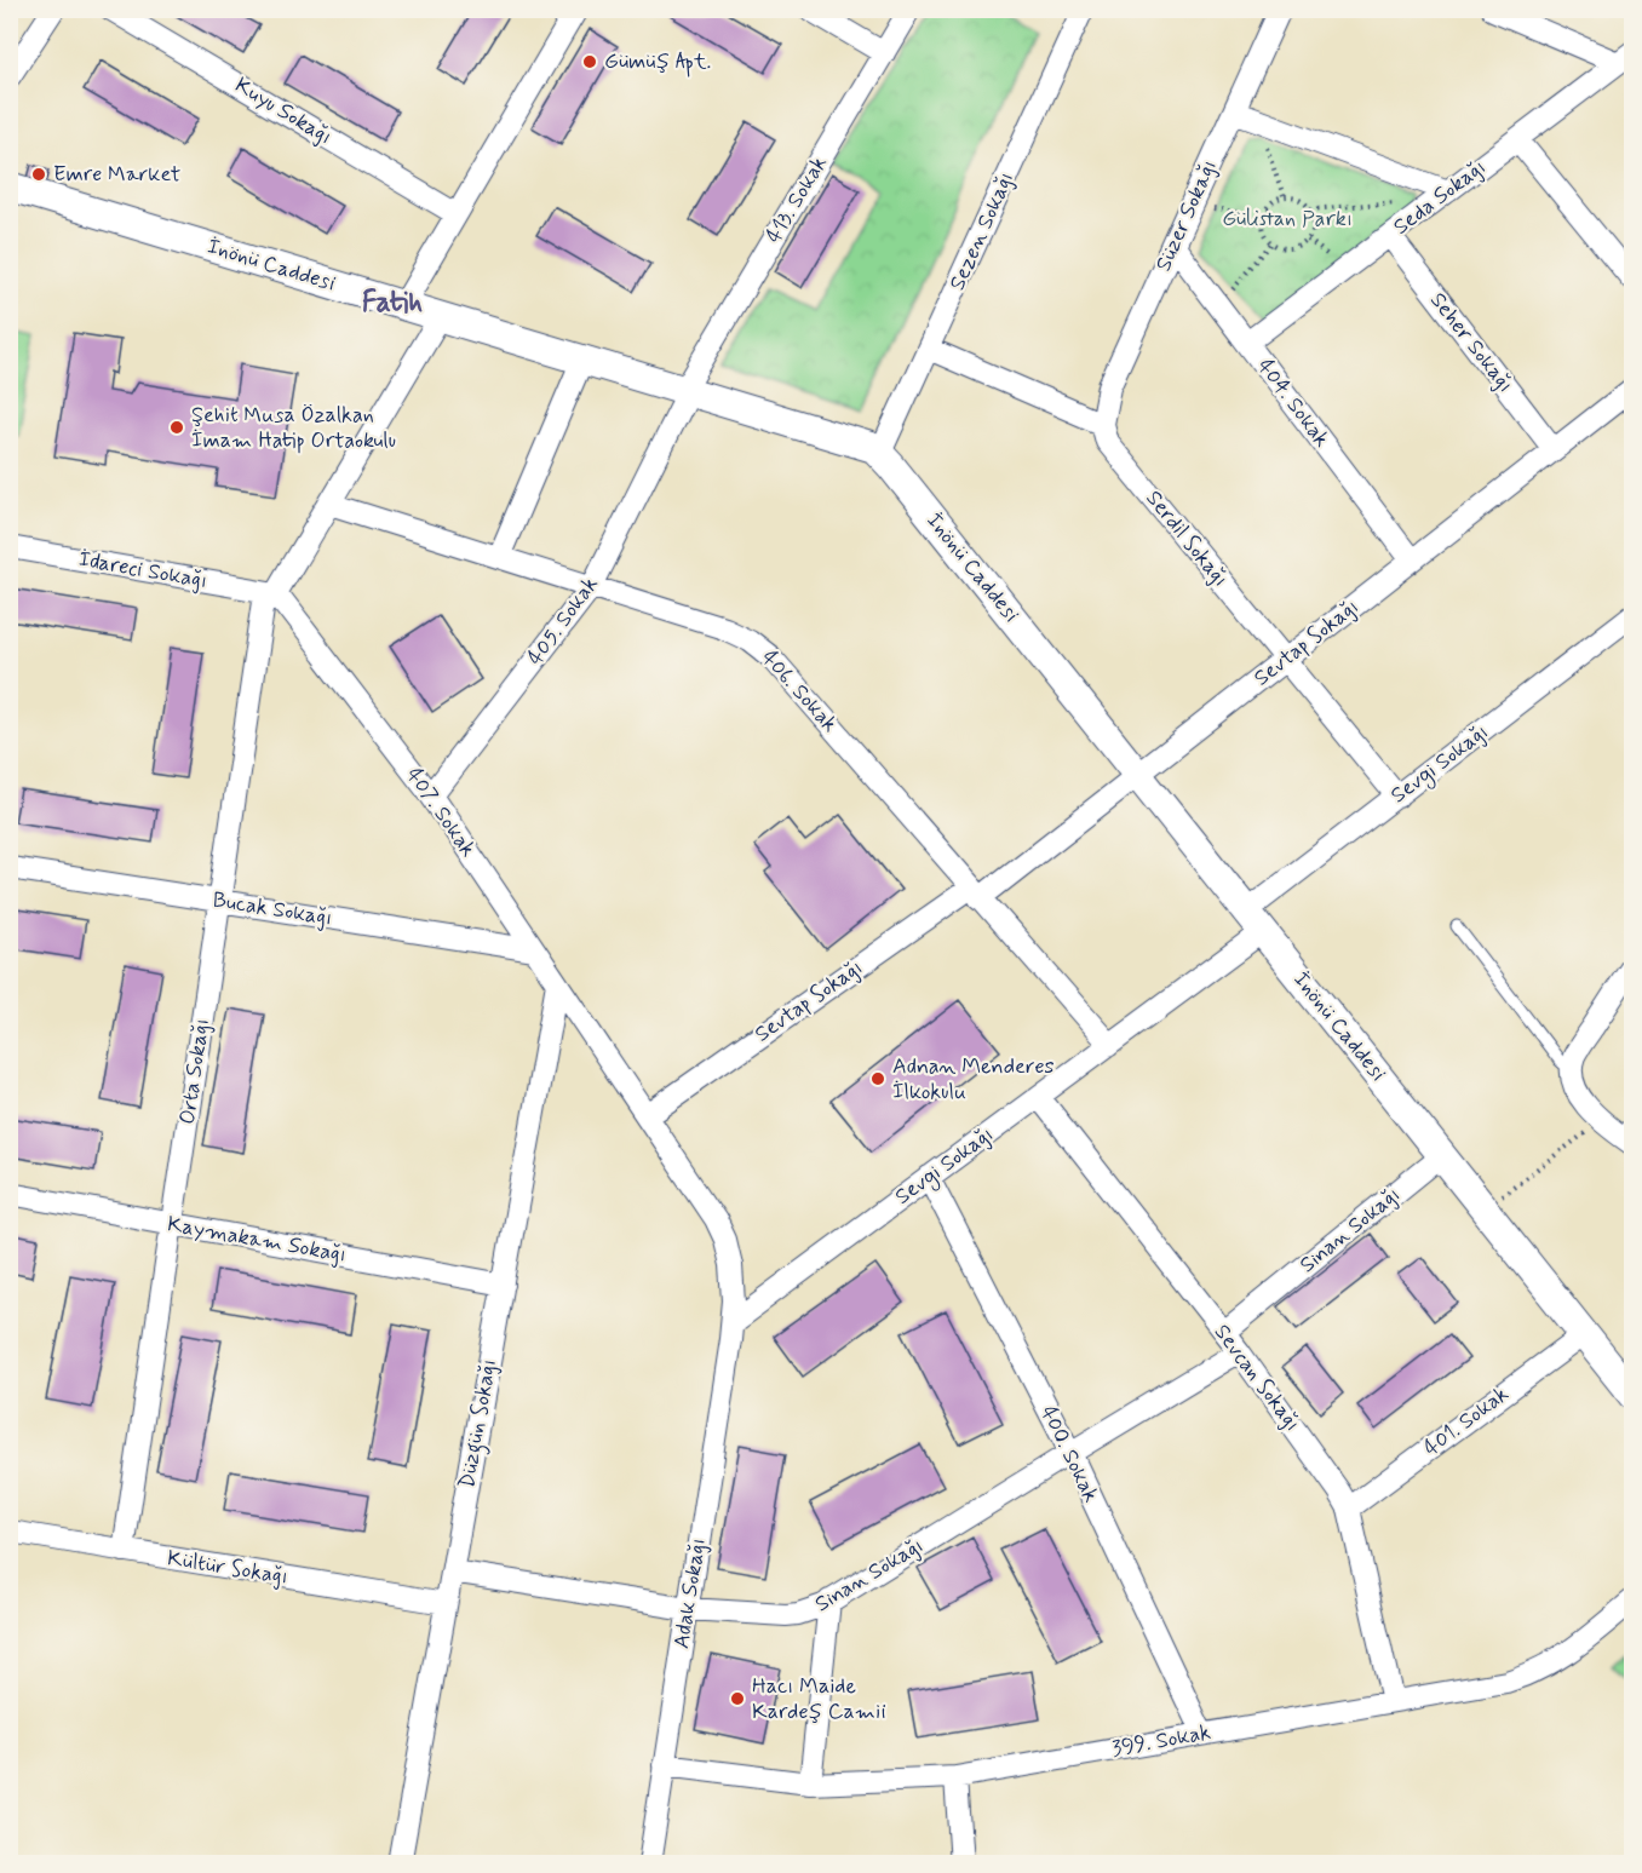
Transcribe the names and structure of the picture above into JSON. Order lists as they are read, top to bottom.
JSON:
{
  "streets": {
    "street": [
      "Kuyu Sokağı",
      "Seda Sokağı",
      "413. Sokak",
      "Süzer Sokağı",
      "Sezen Sokağı",
      "İnönü Caddesi",
      "Seher Sokağı",
      "404. Sokak",
      "Serdil Sokağı",
      "İdareci Sokağı",
      "405. Sokak",
      "Sevtap Sokağı",
      "406. Sokak",
      "Sevgi Sokağı",
      "407. Sokak",
      "Bucak Sokağı",
      "Orta Sokağı",
      "Sinan Sokağı",
      "Kaymakam Sokağı",
      "Sevcan Sokağı",
      "401. Sokak",
      "Düzgün Sokağı",
      "400. Sokak",
      "Kültür Sokağı",
      "Adak Sokağı",
      "399. Sokak"
    ]
  },
  "crossings": [
    ["Seda Sokağı", "Seher Sokağı"],
    ["Seda Sokağı", "404. Sokak"],
    ["413. Sokak", "İnönü Caddesi"],
    ["413. Sokak", "405. Sokak"],
    ["Süzer Sokağı", "404. Sokak"],
    ["Süzer Sokağı", "Serdil Sokağı"],
    ["Sezen Sokağı", "İnönü Caddesi"],
    ["İnönü Caddesi", "405. Sokak"],
    ["İnönü Caddesi", "Sevtap Sokağı"],
    ["İnönü Caddesi", "Sevgi Sokağı"],
    ["İnönü Caddesi", "Sinan Sokağı"],
    ["İnönü Caddesi", "401. Sokak"],
    ["Seher Sokağı", "Sevtap Sokağı"],
    ["404. Sokak", "Sevtap Sokağı"],
    ["Serdil Sokağı", "Sevtap Sokağı"],
    ["Serdil Sokağı", "Sevgi Sokağı"],
    ["İdareci Sokağı", "407. Sokak"],
    ["İdareci Sokağı", "Orta Sokağı"],
    ["405. Sokak", "406. Sokak"],
    ["405. Sokak", "407. Sokak"],
    ["Sevtap Sokağı", "406. Sokak"],
    ["Sevtap Sokağı", "407. Sokak"],
    ["406. Sokak", "Sevgi Sokağı"],
    ["Sevgi Sokağı", "407. Sokak"],
    ["Sevgi Sokağı", "Sevcan Sokağı"],
    ["Sevgi Sokağı", "400. Sokak"],
    ["Sevgi Sokağı", "Adak Sokağı"],
    ["407. Sokak", "Bucak Sokağı"],
    ["407. Sokak", "Orta Sokağı"],
    ["407. Sokak", "Düzgün Sokağı"],
    ["407. Sokak", "Adak Sokağı"],
    ["Bucak Sokağı", "Orta Sokağı"],
    ["Orta Sokağı", "Kaymakam Sokağı"],
    ["Orta Sokağı", "Kültür Sokağı"],
    ["Sinan Sokağı", "Sevcan Sokağı"],
    ["Sinan Sokağı", "Düzgün Sokağı"],
    ["Sinan Sokağı", "400. Sokak"],
    ["Sinan Sokağı", "Adak Sokağı"],
    ["Kaymakam Sokağı", "Düzgün Sokağı"],
    ["Sevcan Sokağı", "401. Sokak"],
    ["Sevcan Sokağı", "399. Sokak"],
    ["Düzgün Sokağı", "Kültür Sokağı"],
    ["400. Sokak", "399. Sokak"],
    ["Adak Sokağı", "399. Sokak"]
  ],
  "districts": ["Fatih"],
  "parks": ["Gülistan Parkı"],
  "places": [
    "Gümüş Apt.",
    "Emre Market",
    "Şehit Musa Özalkan İmam Hatip Ortaokulu",
    "Adnan Menderes İlkokulu",
    "Hacı Maide Kardeş Camii"
  ]
}
